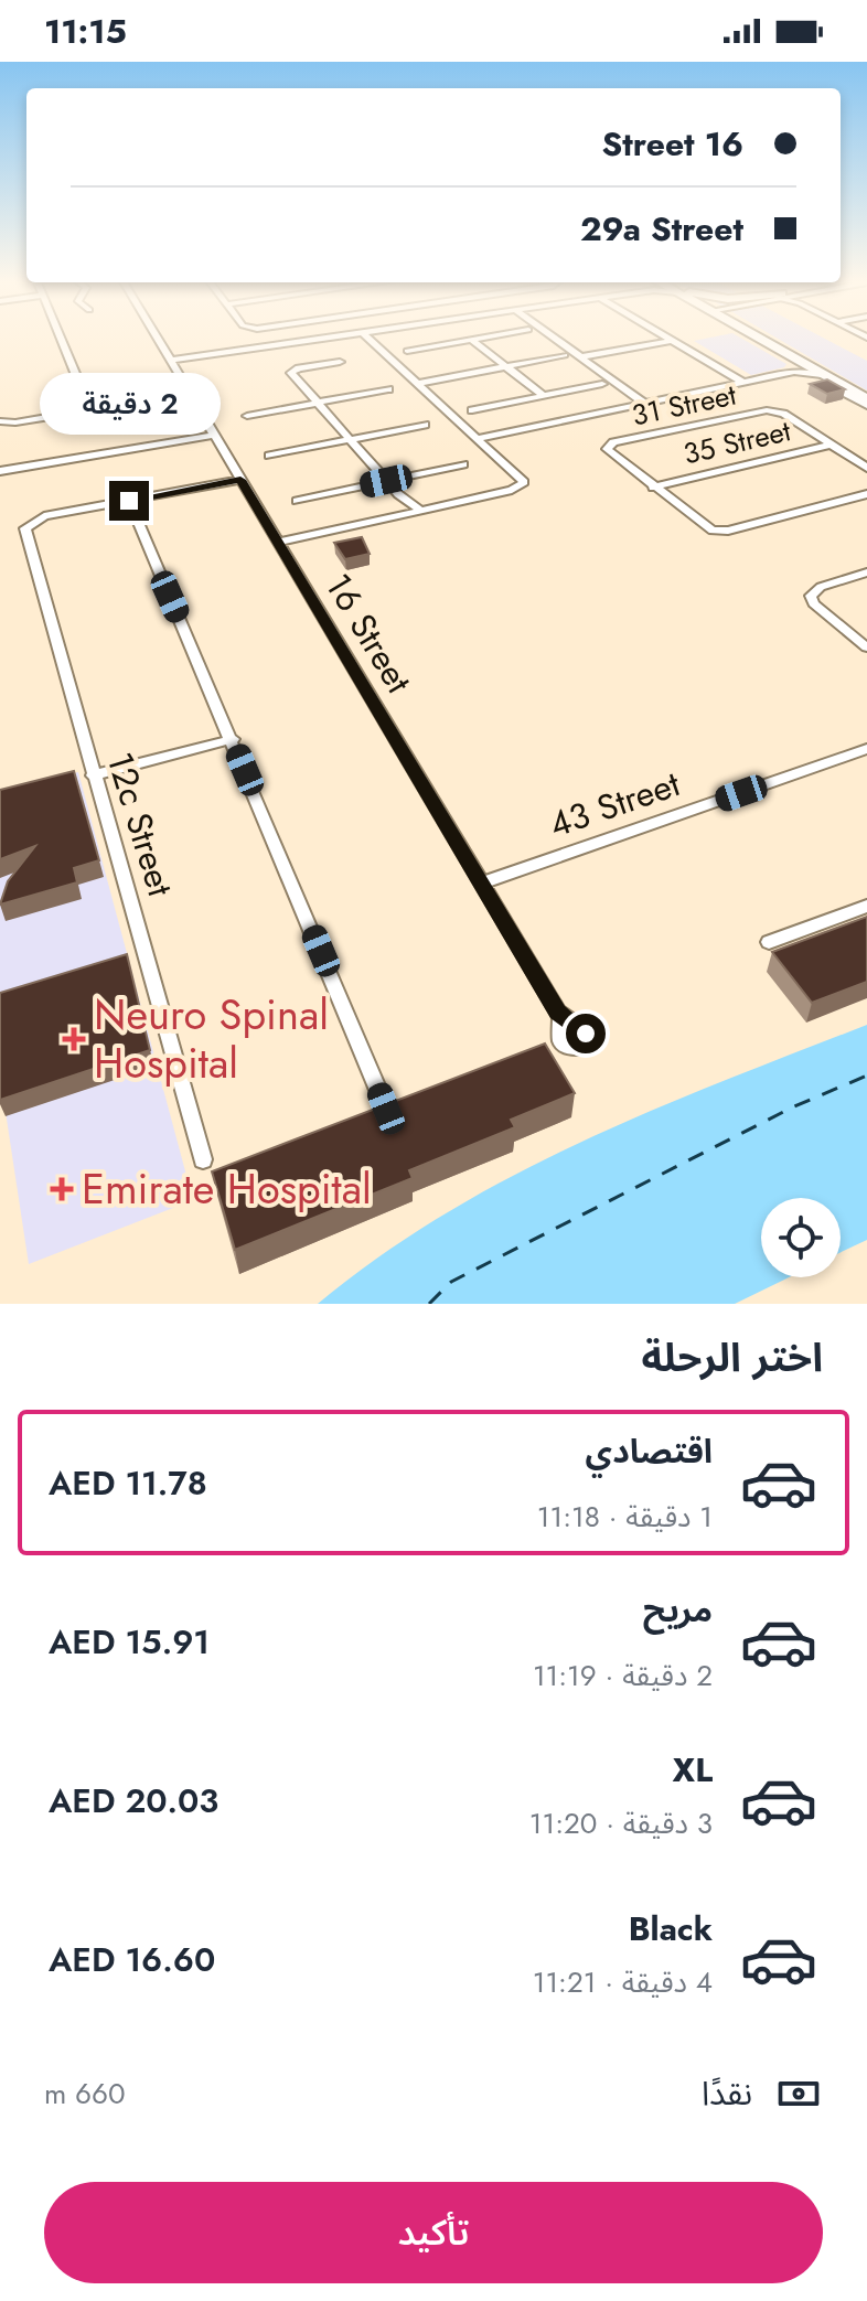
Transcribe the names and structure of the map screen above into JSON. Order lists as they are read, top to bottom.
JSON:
{
  "streets": {
    "street": [
      "31 Street",
      "35 Street",
      "16 Street",
      "43 Street",
      "12c Street"
    ]
  },
  "crossings": [
    ["31 Street", "35 Street"],
    ["16 Street", "43 Street"]
  ],
  "places": {
    "health": ["Neuro Spinal Hospital", "Emirate Hospital"]
  },
  "page": {
    "status": "11:15",
    "banner": ["16 Street", "29a Street"],
    "bubble": "2 دقيقة",
    "heading": "اختر الرحلة",
    "list": [
      {
        "name": "اقتصادي",
        "note": "1 دقيقة · 11:18",
        "value": "AED 11.78"
      },
      {
        "name": "مريح",
        "note": "2 دقيقة · 11:19",
        "value": "AED 15.91"
      },
      {
        "name": "XL",
        "note": "3 دقيقة · 11:20",
        "value": "AED 20.03"
      },
      {
        "name": "Black",
        "note": "4 دقيقة · 11:21",
        "value": "AED 16.60"
      }
    ],
    "pay": ["نقدًا", "660 m"],
    "buttons": "تأكيد"
  }
}
